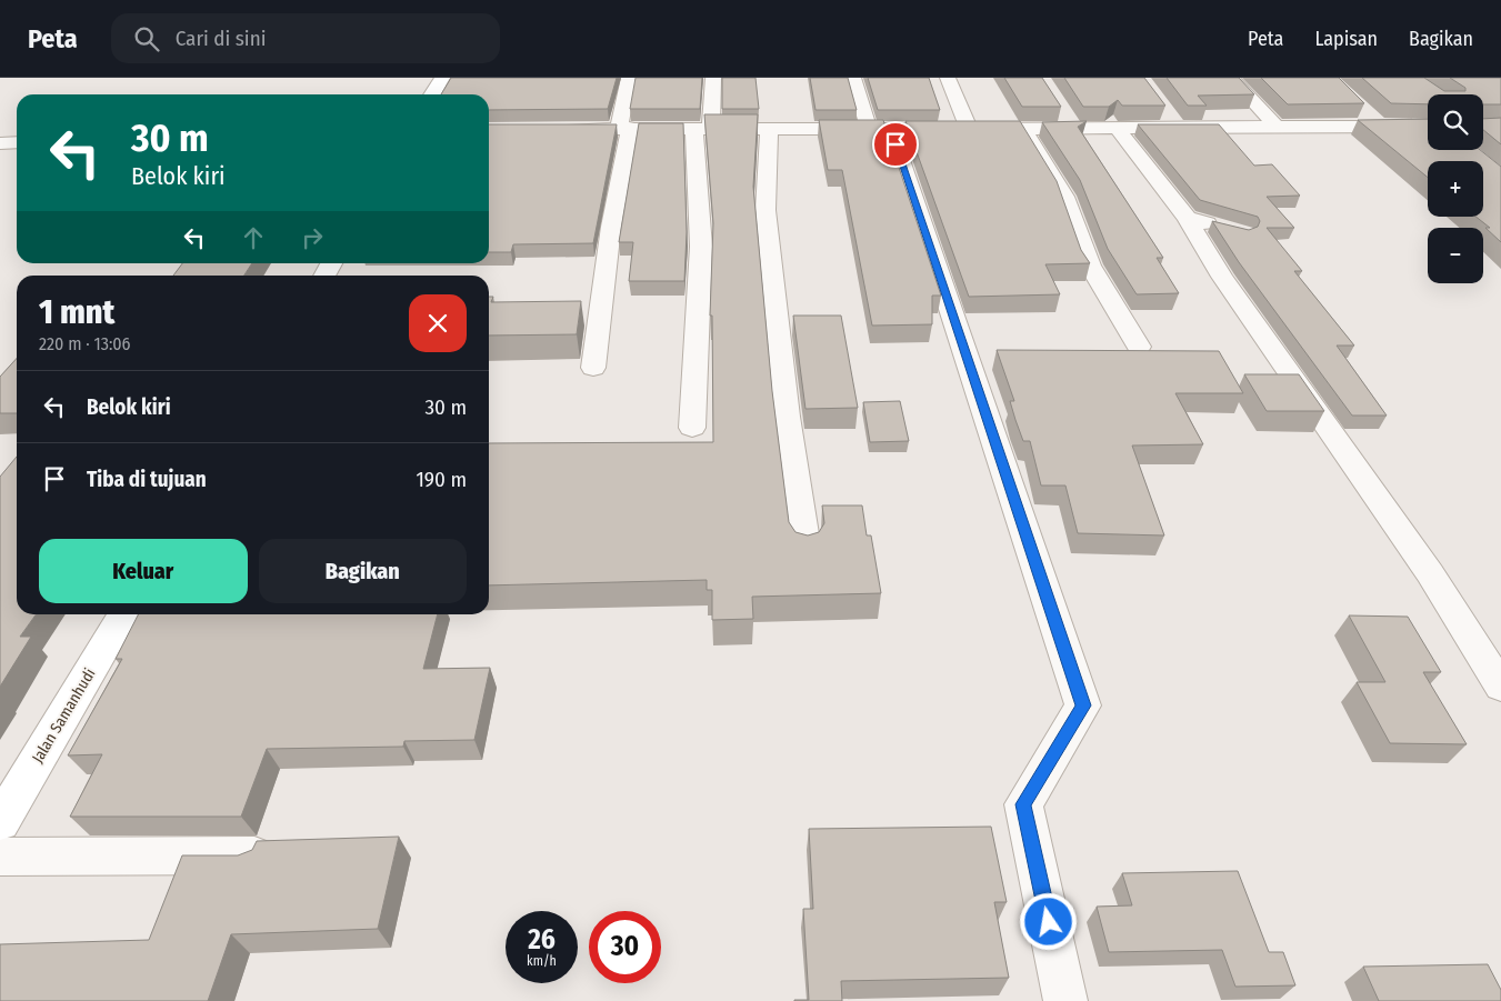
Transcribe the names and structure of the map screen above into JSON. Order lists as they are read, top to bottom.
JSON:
{
  "streets": {
    "street": ["Jalan Samanhudi"]
  },
  "page": {
    "header": "Peta",
    "search": "Cari di sini",
    "nav": ["Peta", "Lapisan", "Bagikan"],
    "map_buttons": ["+", "−"],
    "turn": ["30 m", "Belok kiri"],
    "heading": ["1 mnt", "220 m · 13:06"],
    "list": [
      {
        "name": "Belok kiri",
        "value": "30 m"
      },
      {
        "name": "Tiba di tujuan",
        "value": "190 m"
      }
    ],
    "buttons": ["Keluar", "Bagikan"],
    "speed": "26 km/h",
    "limit": "30"
  }
}
